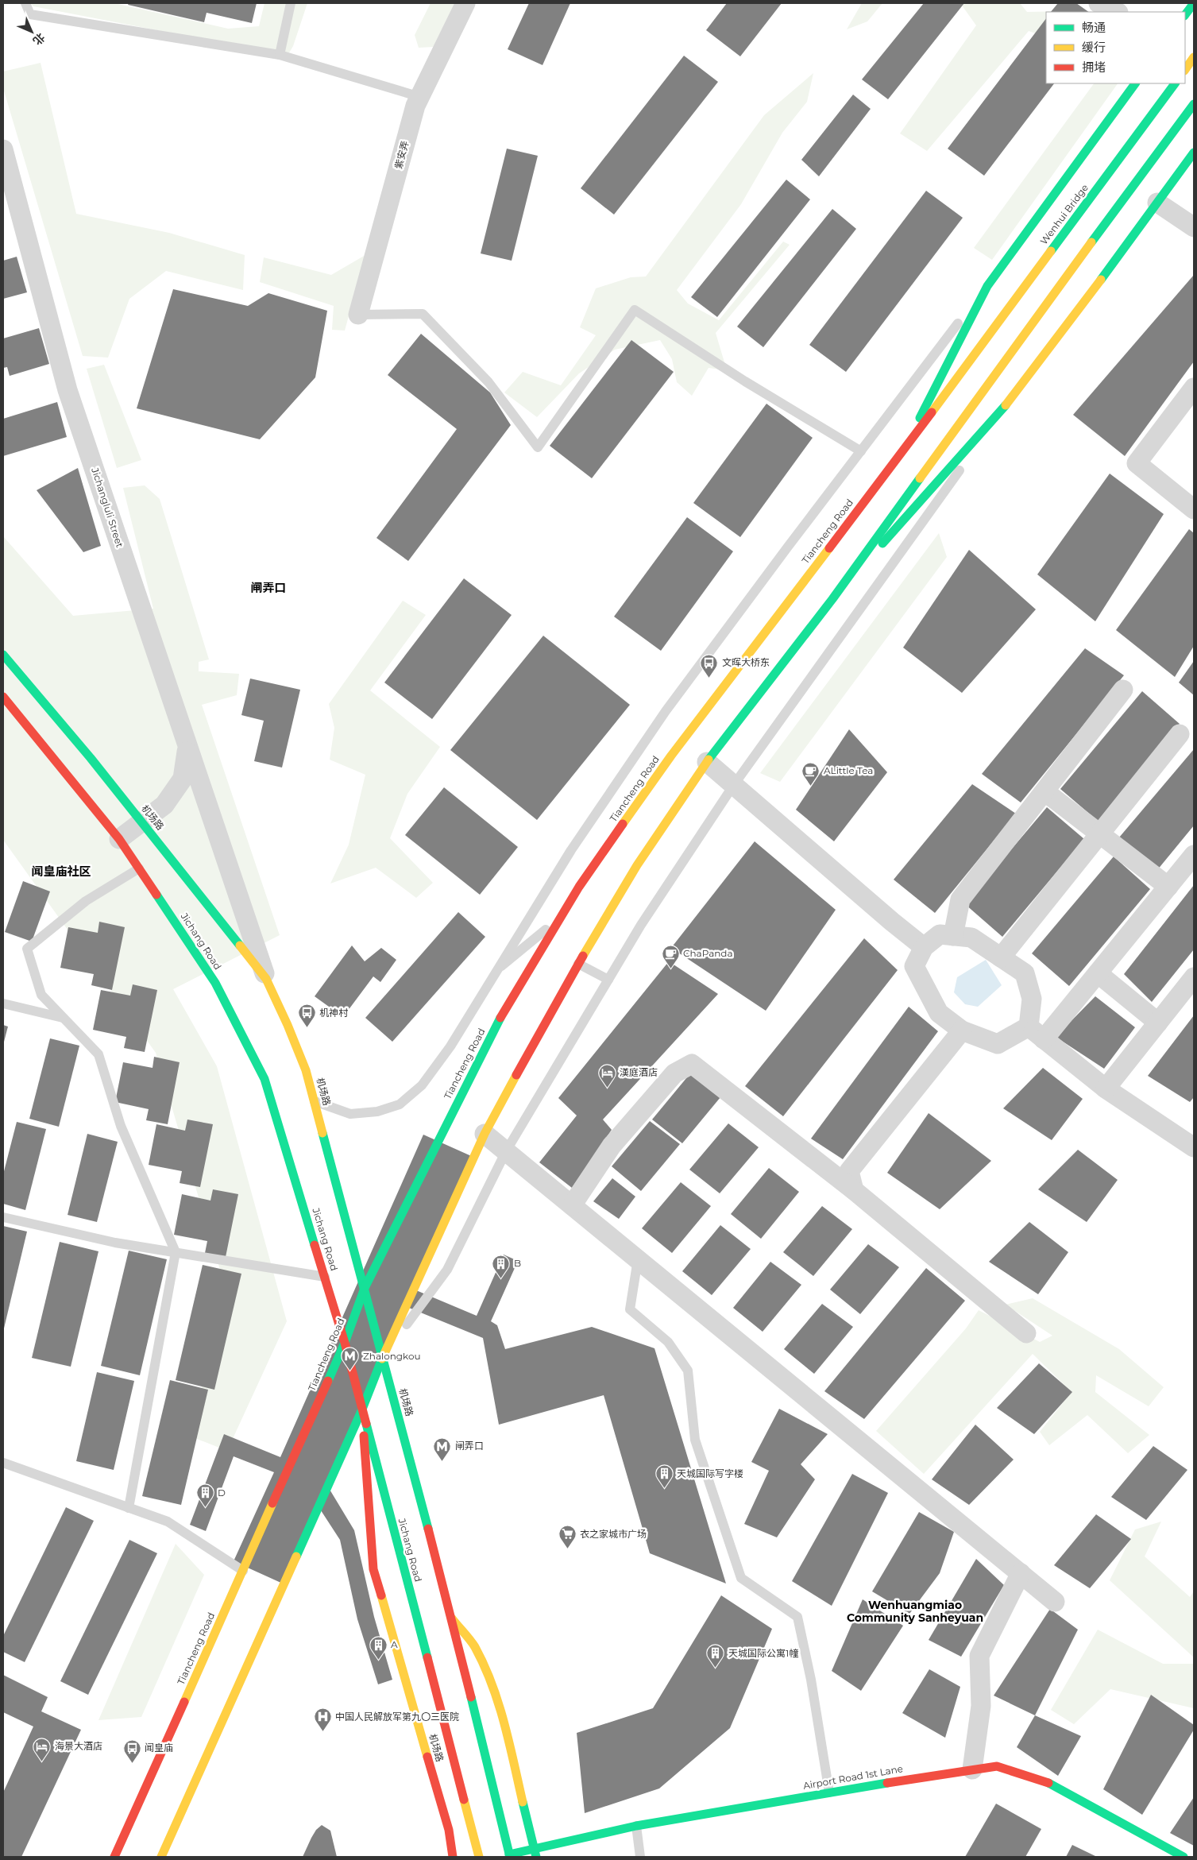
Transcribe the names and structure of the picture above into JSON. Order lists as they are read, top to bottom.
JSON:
{
  "streets": {
    "main road": [
      "Wenhui Bridge",
      "Tiancheng Road",
      "机场路",
      "Jichang Road",
      "Airport Road 1st Lane"
    ],
    "street": ["紫安弄", "Jichangluli Street"]
  },
  "crossings": [
    ["Wenhui Bridge", "Tiancheng Road"],
    ["Jichangluli Street", "机场路"],
    ["Jichangluli Street", "Jichang Road"],
    ["Tiancheng Road", "机场路"],
    ["Tiancheng Road", "Jichang Road"],
    ["机场路", "Jichang Road"],
    ["机场路", "Airport Road 1st Lane"]
  ],
  "districts": ["闸弄口", "闻皇庙社区", "Wenhuangmiao Community Sanheyuan"],
  "places": {
    "bus stop": ["文晖大桥东", "机神村", "闻皇庙"],
    "cafe": ["ALittle Tea", "ChaPanda"],
    "hotel": ["漢庭酒店", "海景大酒店"],
    "building": [
      "B",
      "天城国际写字楼",
      "D",
      "A",
      "天城国际公寓1幢"
    ],
    "metro station": ["Zhalongkou", "闸弄口"],
    "supermarket": ["衣之家城市广场"],
    "hospital": ["中国人民解放军第九〇三医院"]
  },
  "legend": ["畅通", "缓行", "拥堵"],
  "north": "bottom right"
}
